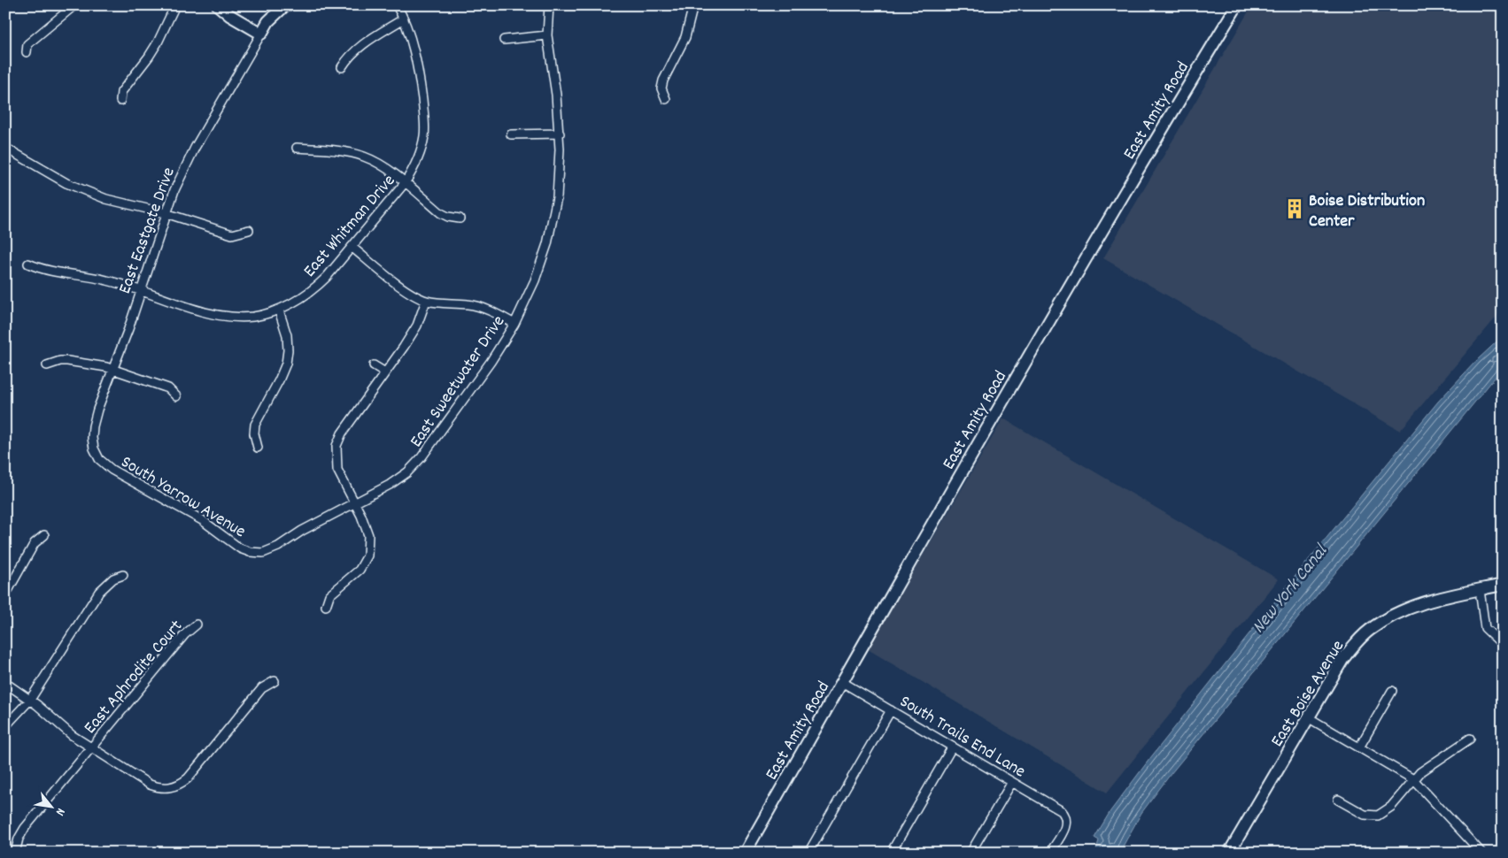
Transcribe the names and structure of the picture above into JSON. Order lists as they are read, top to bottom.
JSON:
{
  "streets": {
    "street": [
      "East Amity Road",
      "East Whitman Drive",
      "East Eastgate Drive",
      "East Sweetwater Drive",
      "South Yarrow Avenue",
      "East Aphrodite Court",
      "East Boise Avenue",
      "South Trails End Lane"
    ]
  },
  "crossings": [
    ["East Amity Road", "South Trails End Lane"],
    ["East Whitman Drive", "East Eastgate Drive"],
    ["East Eastgate Drive", "South Yarrow Avenue"],
    ["East Sweetwater Drive", "South Yarrow Avenue"]
  ],
  "water": ["New York Canal"],
  "places": {
    "building": ["Boise Distribution Center"]
  },
  "north": "bottom right"
}
